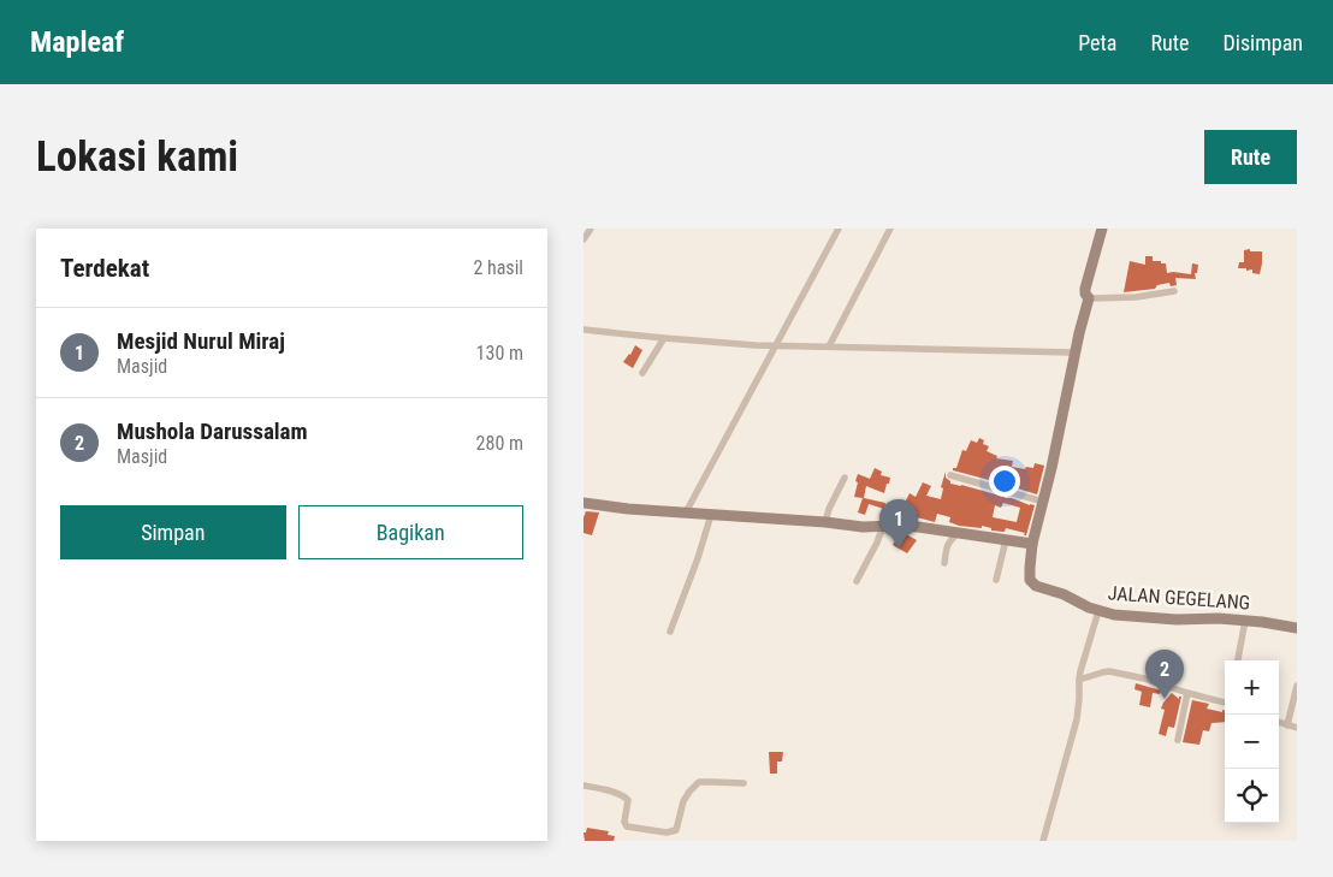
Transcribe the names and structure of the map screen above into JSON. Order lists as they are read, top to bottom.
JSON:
{
  "streets": {
    "street": ["JALAN GEGELANG"]
  },
  "page": {
    "header": "Mapleaf",
    "nav": ["Peta", "Rute", "Disimpan"],
    "buttons": [
      "Rute",
      ["Simpan", "Bagikan"]
    ],
    "title": "Lokasi kami",
    "heading": ["Terdekat", "2 hasil"],
    "list": [
      {
        "mark": "1",
        "name": "Mesjid Nurul Miraj",
        "note": "Masjid",
        "value": "130 m"
      },
      {
        "mark": "2",
        "name": "Mushola Darussalam",
        "note": "Masjid",
        "value": "280 m"
      }
    ],
    "pins": ["1", "2"],
    "map_buttons": ["+", "−"]
  }
}
